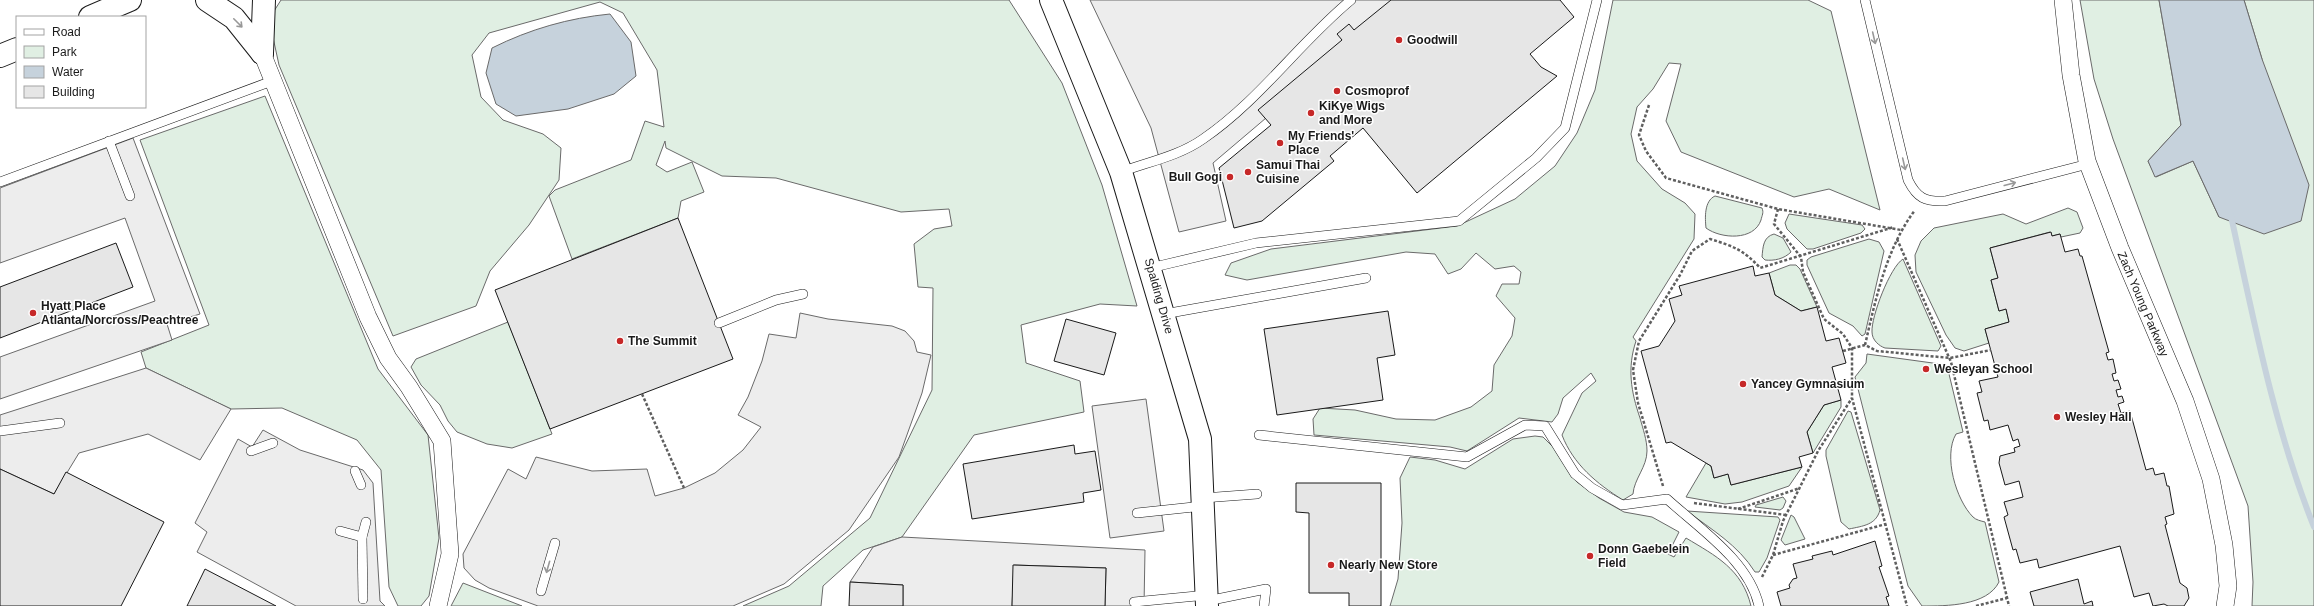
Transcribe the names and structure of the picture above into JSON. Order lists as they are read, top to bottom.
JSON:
{
  "streets": {
    "main road": ["Spalding Drive"],
    "street": ["Zach Young Parkway"]
  },
  "places": [
    "Goodwill",
    "Cosmoprof",
    "KiKye Wigs and More",
    "My Friends' Place",
    "Samui Thai Cuisine",
    "Bull Gogi",
    "Hyatt Place Atlanta/Norcross/Peachtree",
    "The Summit",
    "Wesleyan School",
    "Yancey Gymnasium",
    "Wesley Hall",
    "Donn Gaebelein Field",
    "Nearly New Store"
  ],
  "legend": [
    "Road",
    "Park",
    "Water",
    "Building"
  ]
}
